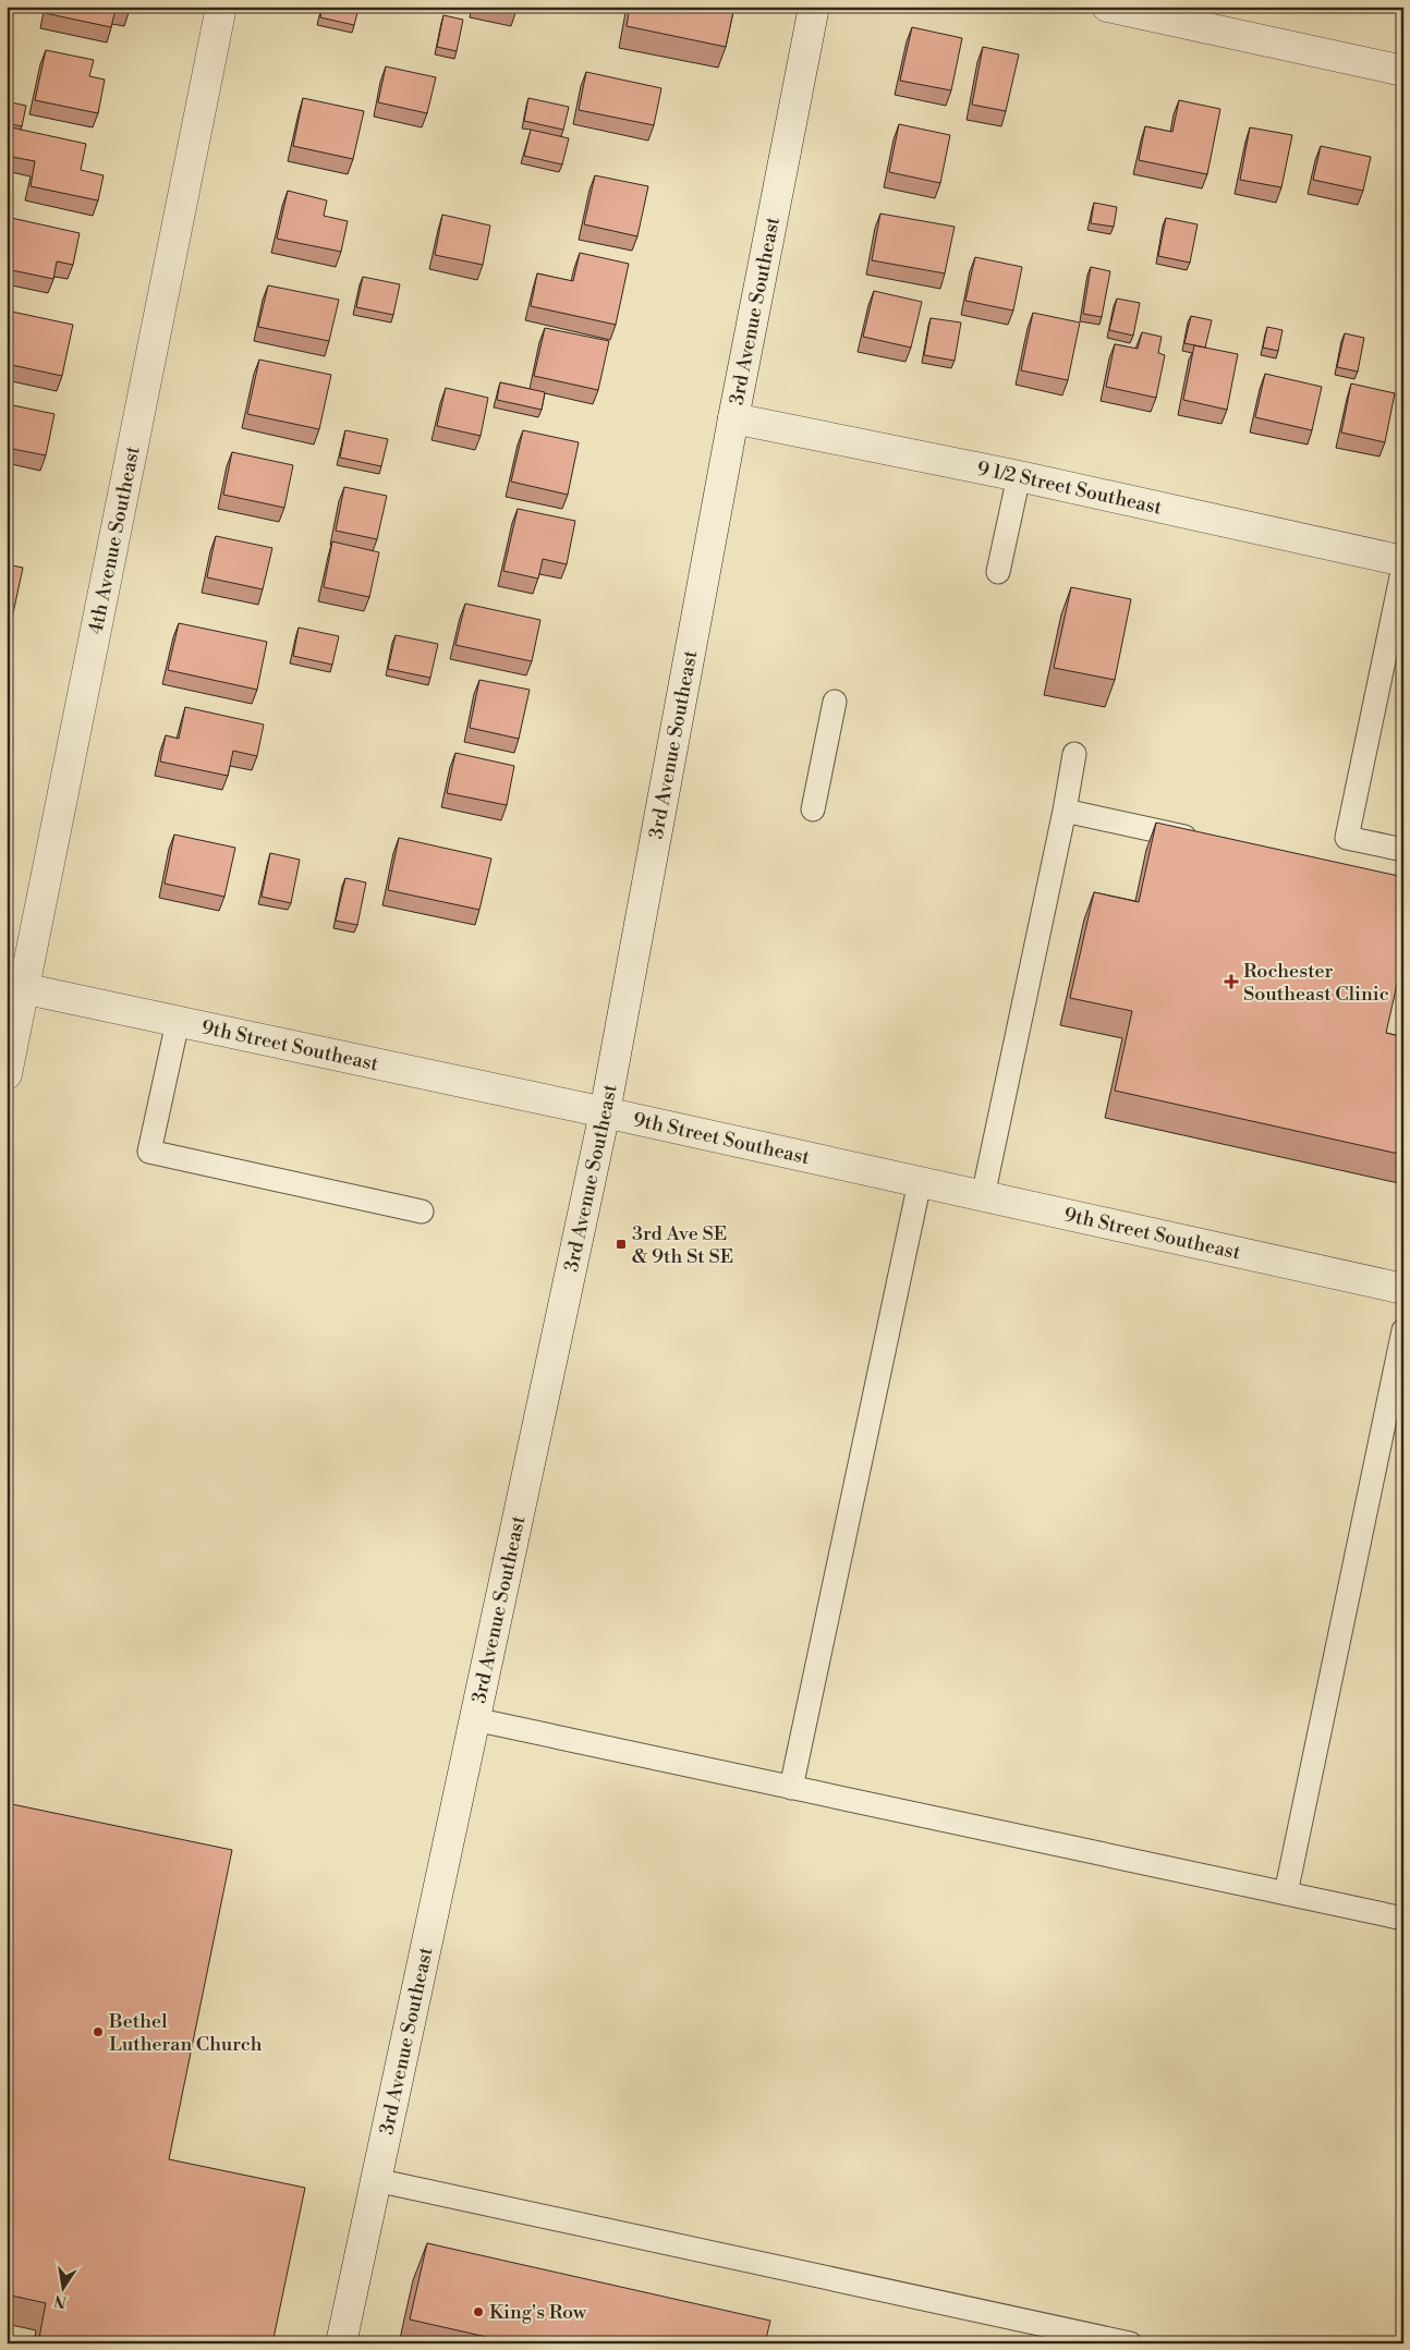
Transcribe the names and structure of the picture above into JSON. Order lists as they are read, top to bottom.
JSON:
{
  "streets": {
    "street": [
      "3rd Avenue Southeast",
      "9 1/2 Street Southeast",
      "4th Avenue Southeast",
      "9th Street Southeast"
    ]
  },
  "crossings": [
    ["3rd Avenue Southeast", "9 1/2 Street Southeast"],
    ["3rd Avenue Southeast", "9th Street Southeast"],
    ["4th Avenue Southeast", "9th Street Southeast"]
  ],
  "places": {
    "health": ["Rochester Southeast Clinic"],
    "transit": ["3rd Ave SE & 9th St SE"],
    "other": ["Bethel Lutheran Church", "King's Row"]
  },
  "north": "bottom"
}
